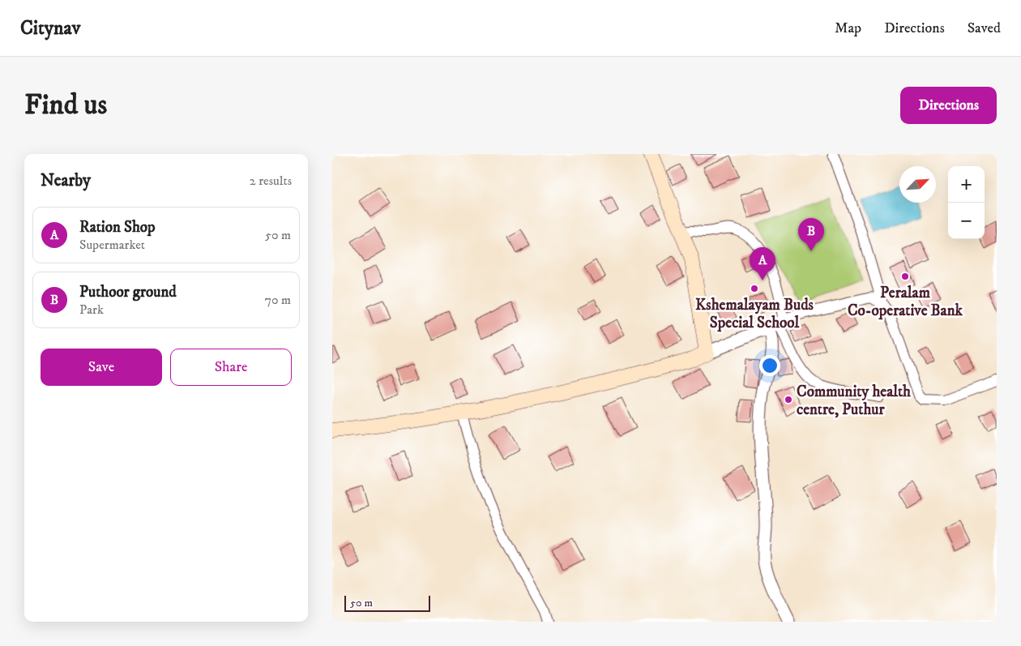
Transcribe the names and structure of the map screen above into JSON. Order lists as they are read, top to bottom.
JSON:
{
  "places": ["Peralam Co-operative Bank", "Kshemalayam Buds Special School", "Community health centre, Puthur"],
  "scale_bar": "50 m",
  "north": "top right",
  "page": {
    "header": "Citynav",
    "nav": ["Map", "Directions", "Saved"],
    "buttons": [
      "Directions",
      ["Save", "Share"]
    ],
    "title": "Find us",
    "heading": ["Nearby", "2 results"],
    "map_buttons": ["+", "−"],
    "list": [
      {
        "mark": "A",
        "name": "Ration Shop",
        "note": "Supermarket",
        "value": "50 m"
      },
      {
        "mark": "B",
        "name": "Puthoor ground",
        "note": "Park",
        "value": "70 m"
      }
    ],
    "pins": ["B", "A"],
    "scale": "50 m"
  }
}
